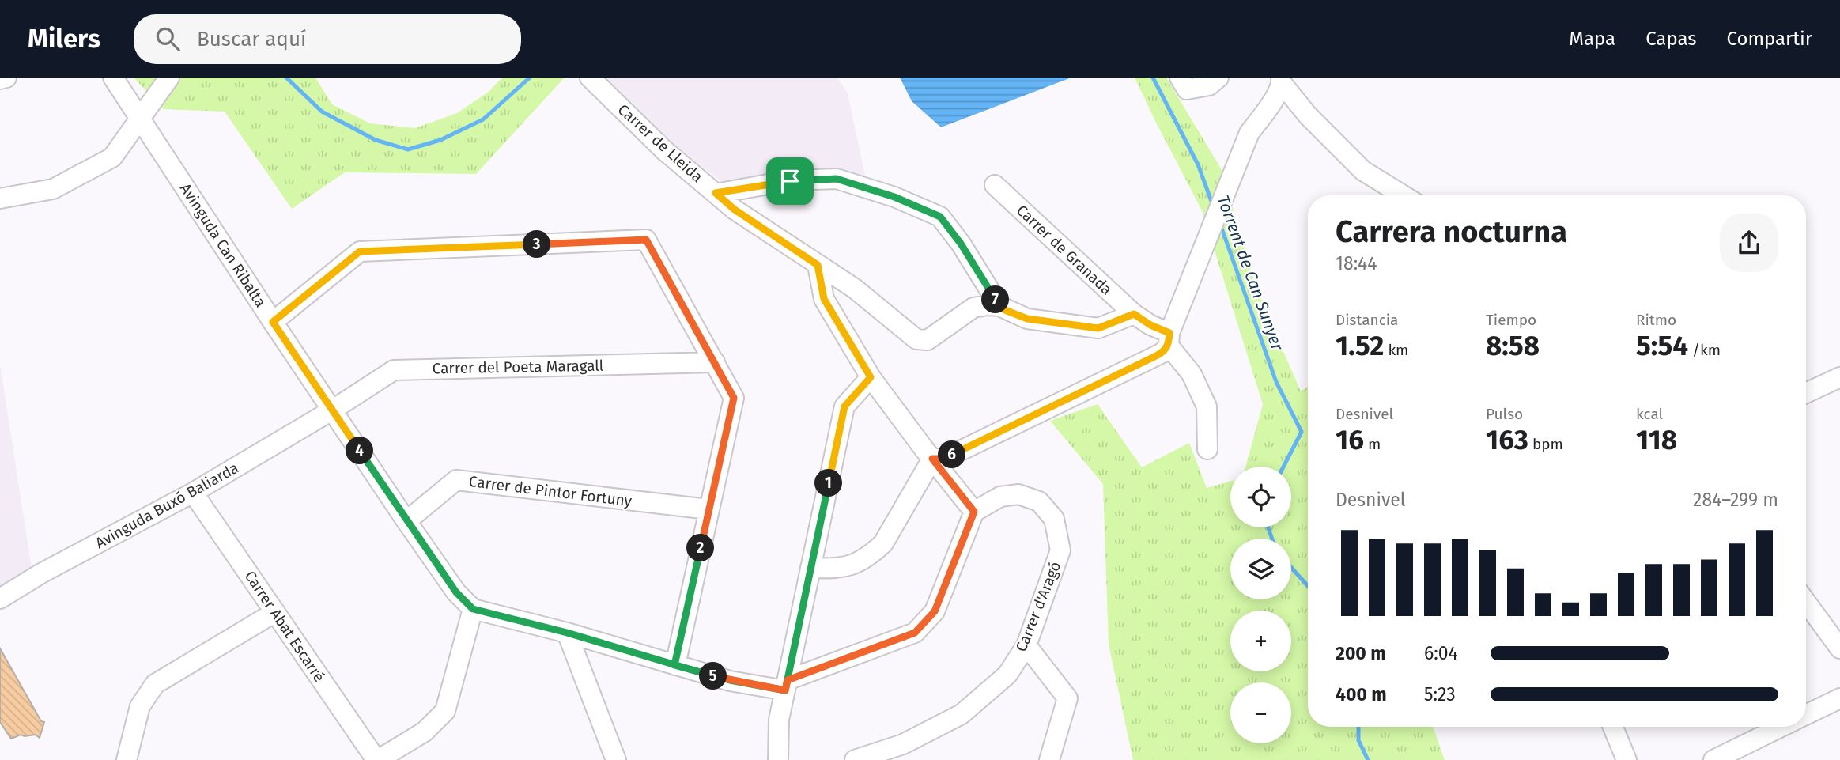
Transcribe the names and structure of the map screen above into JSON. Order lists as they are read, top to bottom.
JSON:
{
  "streets": {
    "street": [
      "Carrer de Lleida",
      "Avinguda Can Ribalta",
      "Carrer de Granada",
      "Carrer del Poeta Maragall",
      "Carrer de Pintor Fortuny",
      "Avinguda Buxó Baliarda",
      "Carrer d'Aragó",
      "Carrer Abat Escarré"
    ]
  },
  "crossings": [
    ["Avinguda Can Ribalta", "Carrer del Poeta Maragall"],
    ["Avinguda Can Ribalta", "Carrer de Pintor Fortuny"],
    ["Avinguda Can Ribalta", "Avinguda Buxó Baliarda"],
    ["Carrer del Poeta Maragall", "Avinguda Buxó Baliarda"],
    ["Avinguda Buxó Baliarda", "Carrer Abat Escarré"]
  ],
  "water": ["Torrent de Can Sunyer"],
  "page": {
    "header": "Milers",
    "search": "Buscar aquí",
    "nav": ["Mapa", "Capas", "Compartir"],
    "heading": ["Carrera nocturna", "18:44"],
    "pins": [
      "3",
      "7",
      "4",
      "6",
      "1",
      "2",
      "5"
    ],
    "stats": [
      ["Distancia", "1.52 km"],
      ["Tiempo", "8:58"],
      ["Ritmo", "5:54 /km"],
      ["Desnivel", "16 m"],
      ["Pulso", "163 bpm"],
      ["kcal", "118"]
    ],
    "map_buttons": ["+", "−"],
    "chart": ["Desnivel", "284–299 m"],
    "list": [
      {
        "name": "200 m",
        "note": "6:04"
      },
      {
        "name": "400 m",
        "note": "5:23"
      }
    ]
  }
}
